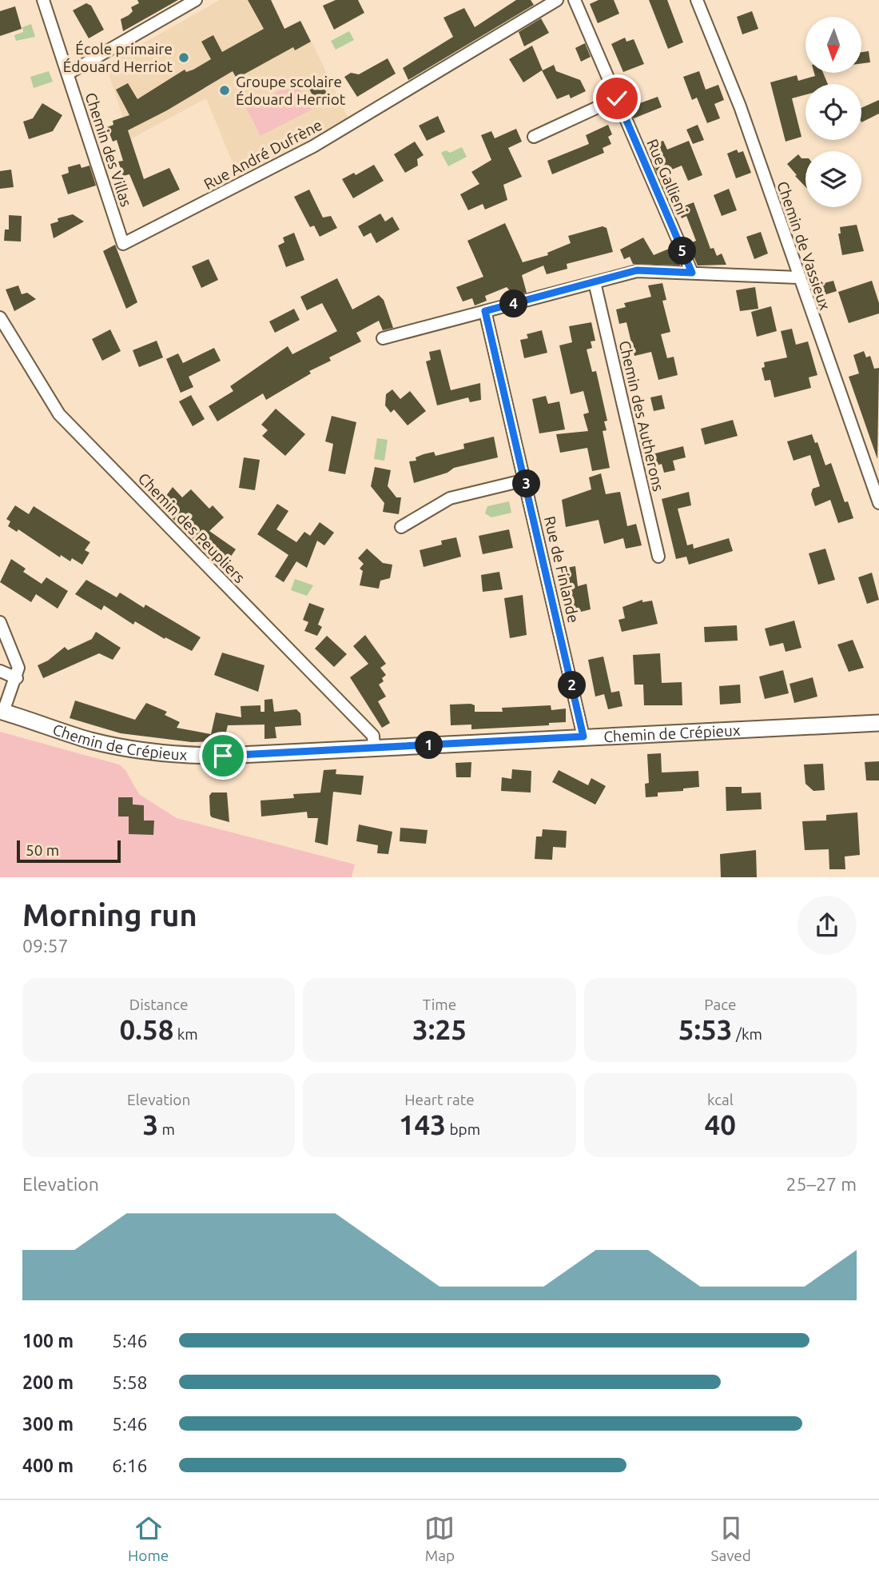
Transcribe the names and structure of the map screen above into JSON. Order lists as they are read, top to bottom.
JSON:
{
  "streets": {
    "street": [
      "Chemin des Villas",
      "Rue André Dufrène",
      "Rue Gallieni",
      "Chemin de Vassieux",
      "Chemin des Autherons",
      "Chemin des Peupliers",
      "Rue de Finlande",
      "Chemin de Crépieux"
    ]
  },
  "crossings": [
    ["Chemin des Villas", "Rue André Dufrène"],
    ["Chemin des Peupliers", "Chemin de Crépieux"],
    ["Rue de Finlande", "Chemin de Crépieux"]
  ],
  "places": ["École primaire Édouard Herriot", "Groupe scolaire Édouard Herriot"],
  "scale_bar": "50 m",
  "north": "bottom",
  "page": {
    "pins": [
      "5",
      "4",
      "3",
      "2",
      "1"
    ],
    "scale": "50 m",
    "heading": ["Morning run", "09:57"],
    "stats": [
      ["Distance", "0.58 km"],
      ["Time", "3:25"],
      ["Pace", "5:53 /km"],
      ["Elevation", "3 m"],
      ["Heart rate", "143 bpm"],
      ["kcal", "40"]
    ],
    "chart": ["Elevation", "25–27 m"],
    "list": [
      {
        "name": "100 m",
        "note": "5:46"
      },
      {
        "name": "200 m",
        "note": "5:58"
      },
      {
        "name": "300 m",
        "note": "5:46"
      },
      {
        "name": "400 m",
        "note": "6:16"
      }
    ],
    "tabs": ["Home", "Map", "Saved"]
  }
}
